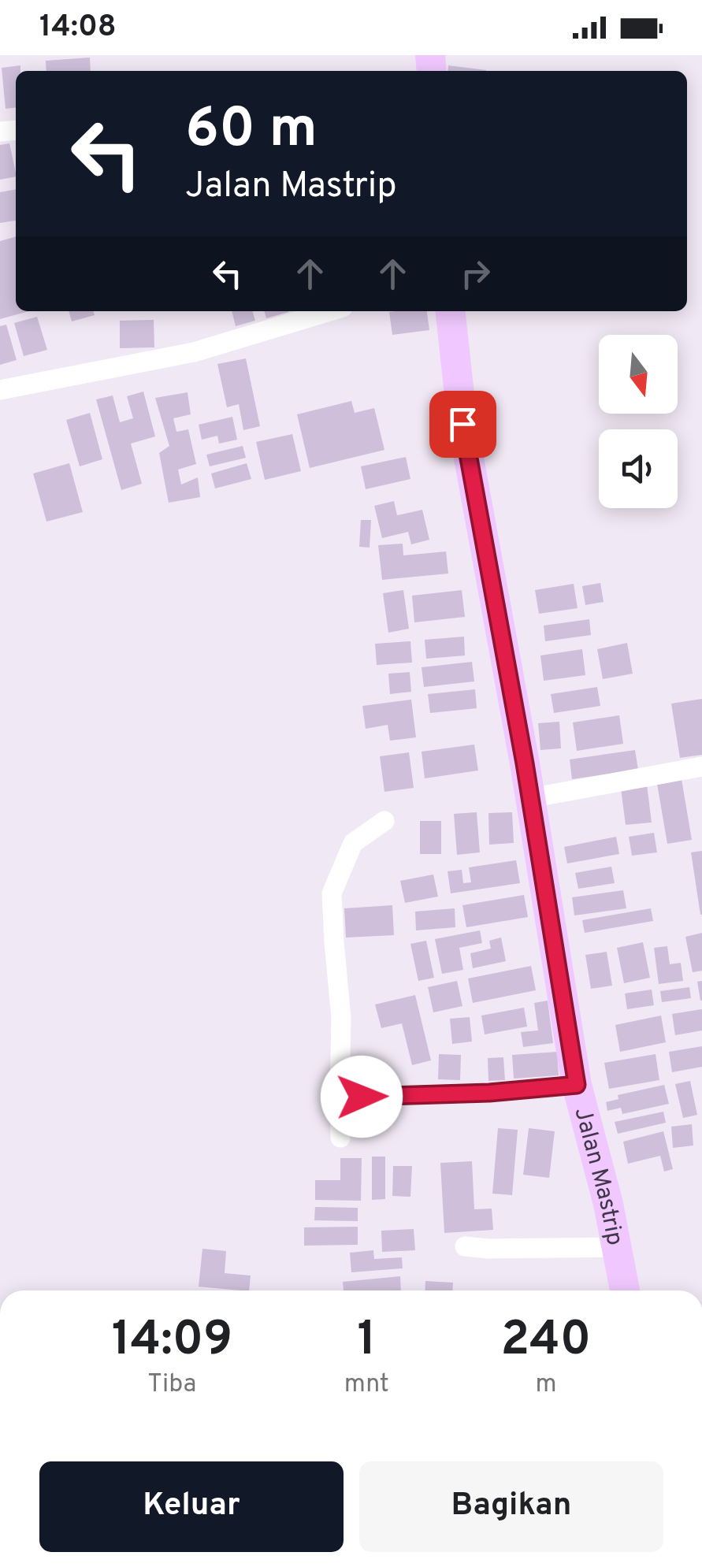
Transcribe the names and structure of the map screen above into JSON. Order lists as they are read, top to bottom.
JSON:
{
  "streets": {
    "main road": ["Jalan Mastrip"]
  },
  "north": "bottom",
  "page": {
    "status": "14:08",
    "turn": ["60 m", "Jalan Mastrip"],
    "eta": [
      "14:09",
      "Tiba",
      "1",
      "mnt",
      "240",
      "m"
    ],
    "buttons": ["Keluar", "Bagikan"]
  }
}
